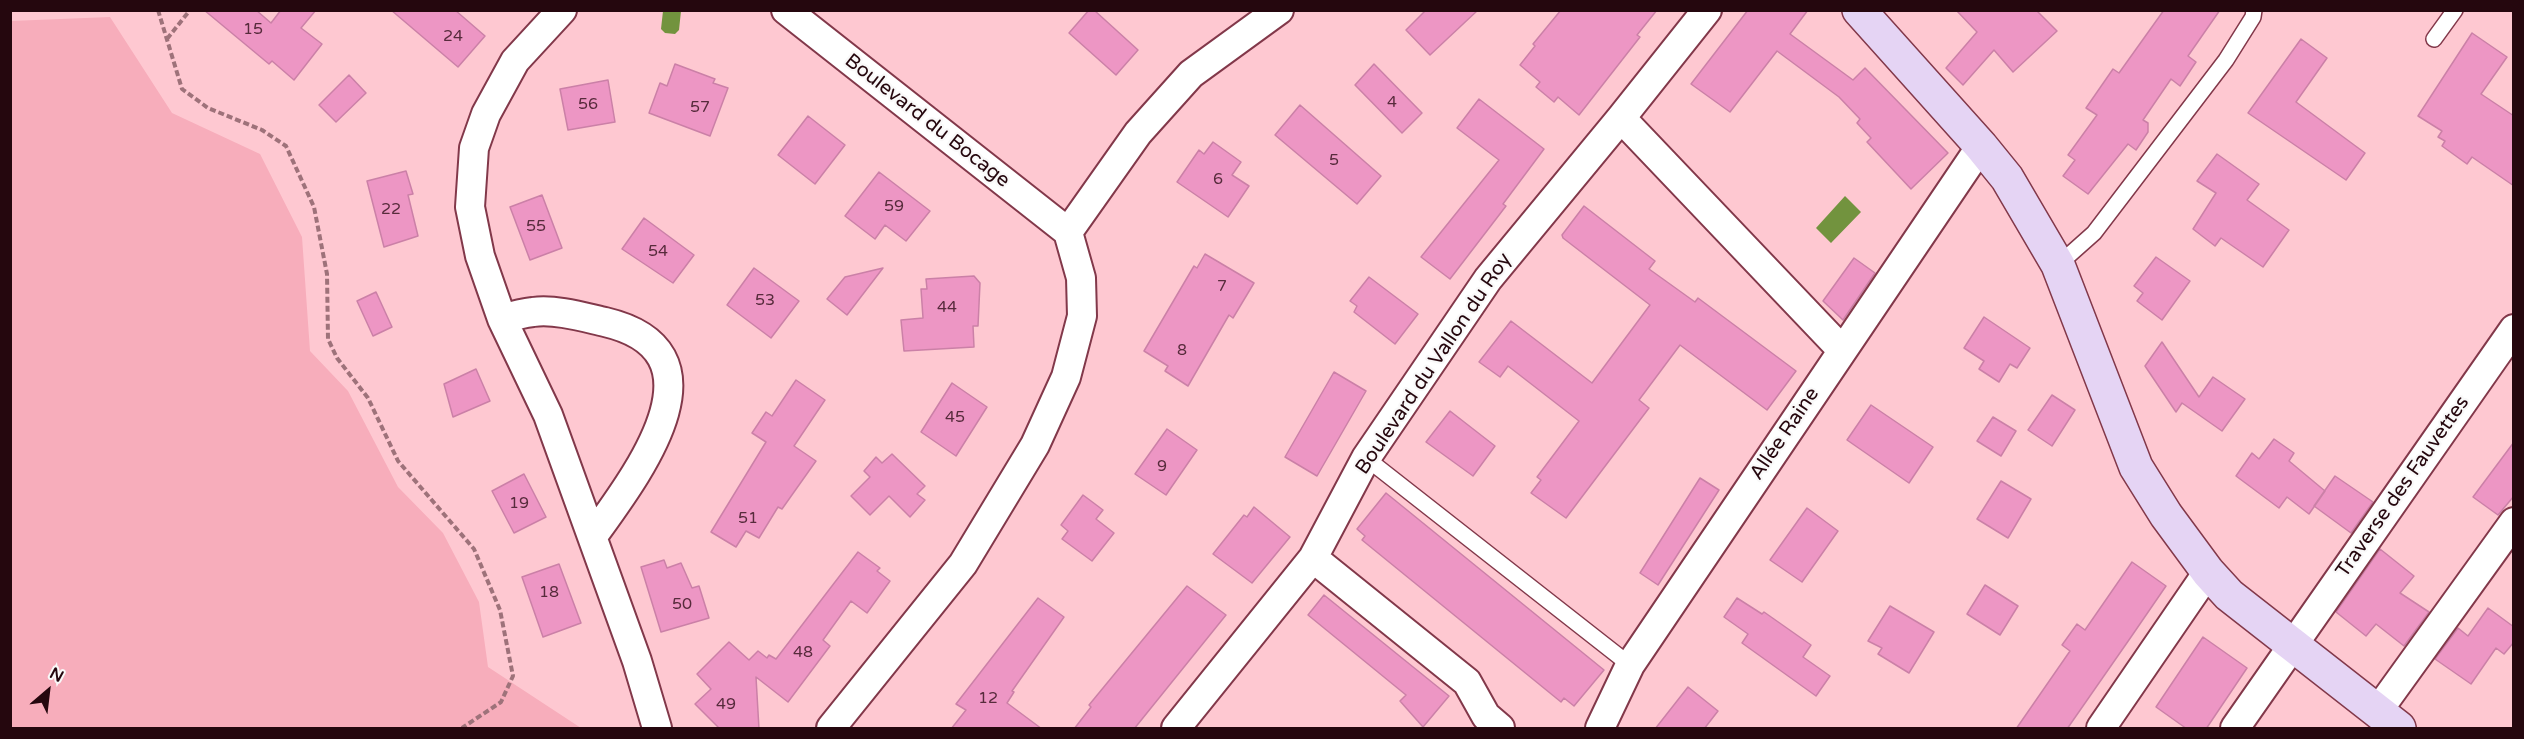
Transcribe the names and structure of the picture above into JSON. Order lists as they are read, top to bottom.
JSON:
{
  "streets": {
    "street": [
      "Boulevard du Bocage",
      "Boulevard du Vallon du Roy",
      "Allée Raine",
      "Traverse des Fauvettes"
    ]
  },
  "house_numbers": [
    "15",
    "24",
    "4",
    "56",
    "57",
    "5",
    "6",
    "59",
    "22",
    "55",
    "54",
    "7",
    "53",
    "44",
    "8",
    "45",
    "9",
    "19",
    "51",
    "18",
    "50",
    "48",
    "12",
    "49"
  ],
  "north": "top right"
}
